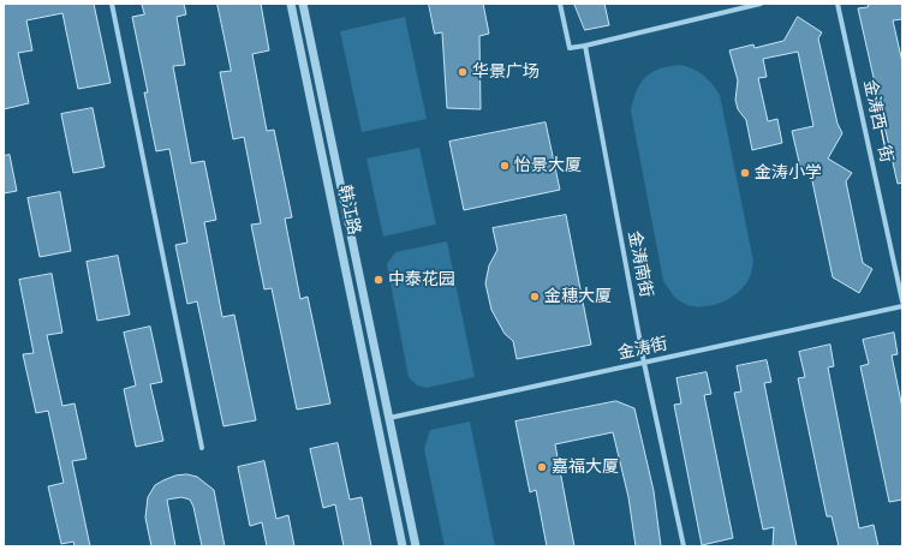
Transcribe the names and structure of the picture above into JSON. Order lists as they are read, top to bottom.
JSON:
{
  "streets": {
    "street": [
      "金涛西一街",
      "韩江路",
      "金涛南街",
      "金涛街"
    ]
  },
  "crossings": [
    ["韩江路", "金涛街"],
    ["金涛南街", "金涛街"]
  ],
  "places": [
    "华景广场",
    "怡景大厦",
    "金涛小学",
    "中泰花园",
    "金穗大厦",
    "嘉福大厦"
  ]
}
